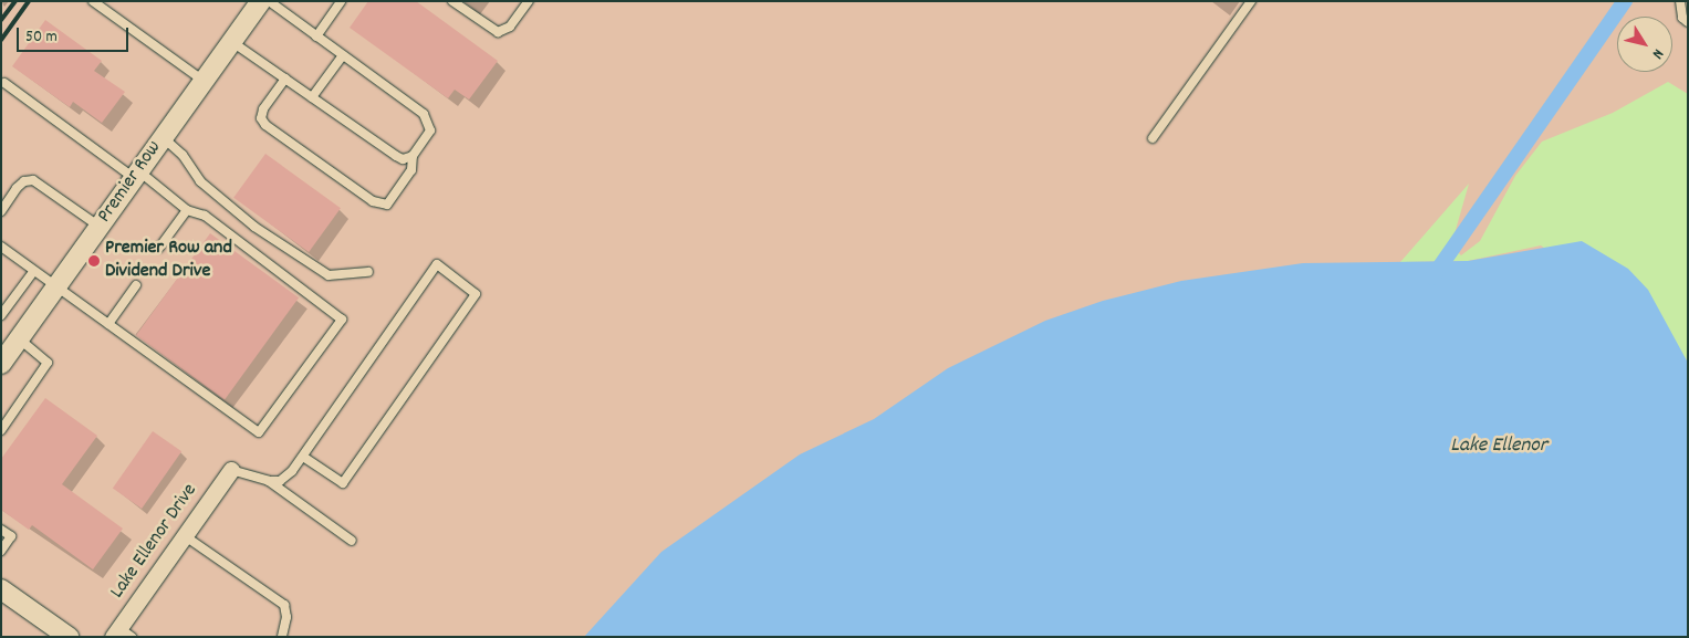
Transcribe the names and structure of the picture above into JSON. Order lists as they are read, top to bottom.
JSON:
{
  "streets": {
    "street": ["Premier Row", "Lake Ellenor Drive"]
  },
  "water": ["Lake Ellenor"],
  "places": ["Premier Row and Dividend Drive"],
  "scale_bar": "50 m",
  "north": "bottom right"
}
